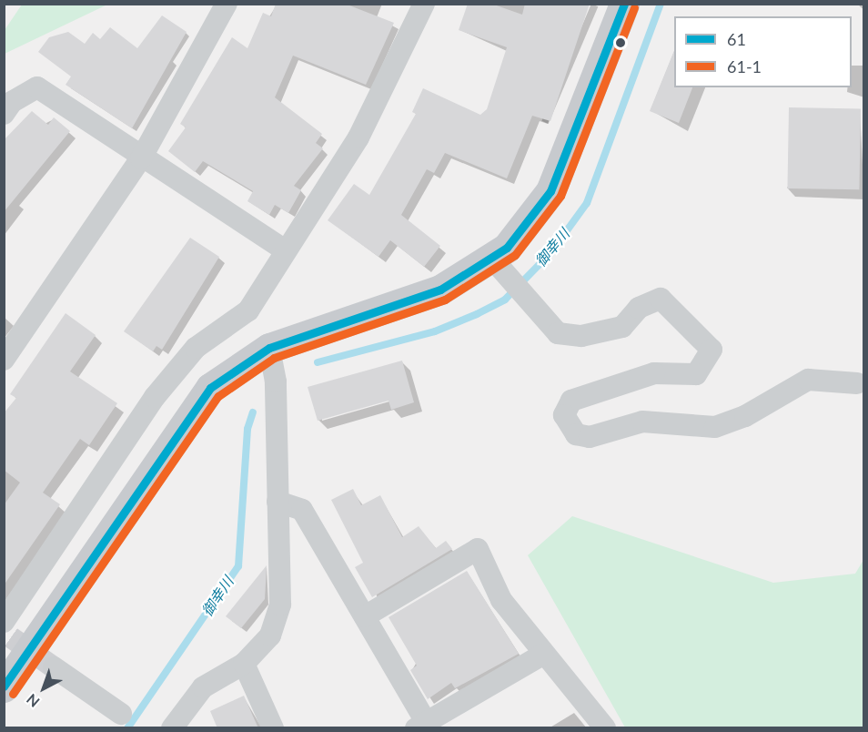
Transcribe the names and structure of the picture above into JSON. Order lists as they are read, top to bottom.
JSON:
{
  "water": ["御幸川"],
  "lines": ["transit line 61", "transit line 61-1"],
  "legend": ["61", "61-1"],
  "north": "bottom left"
}
